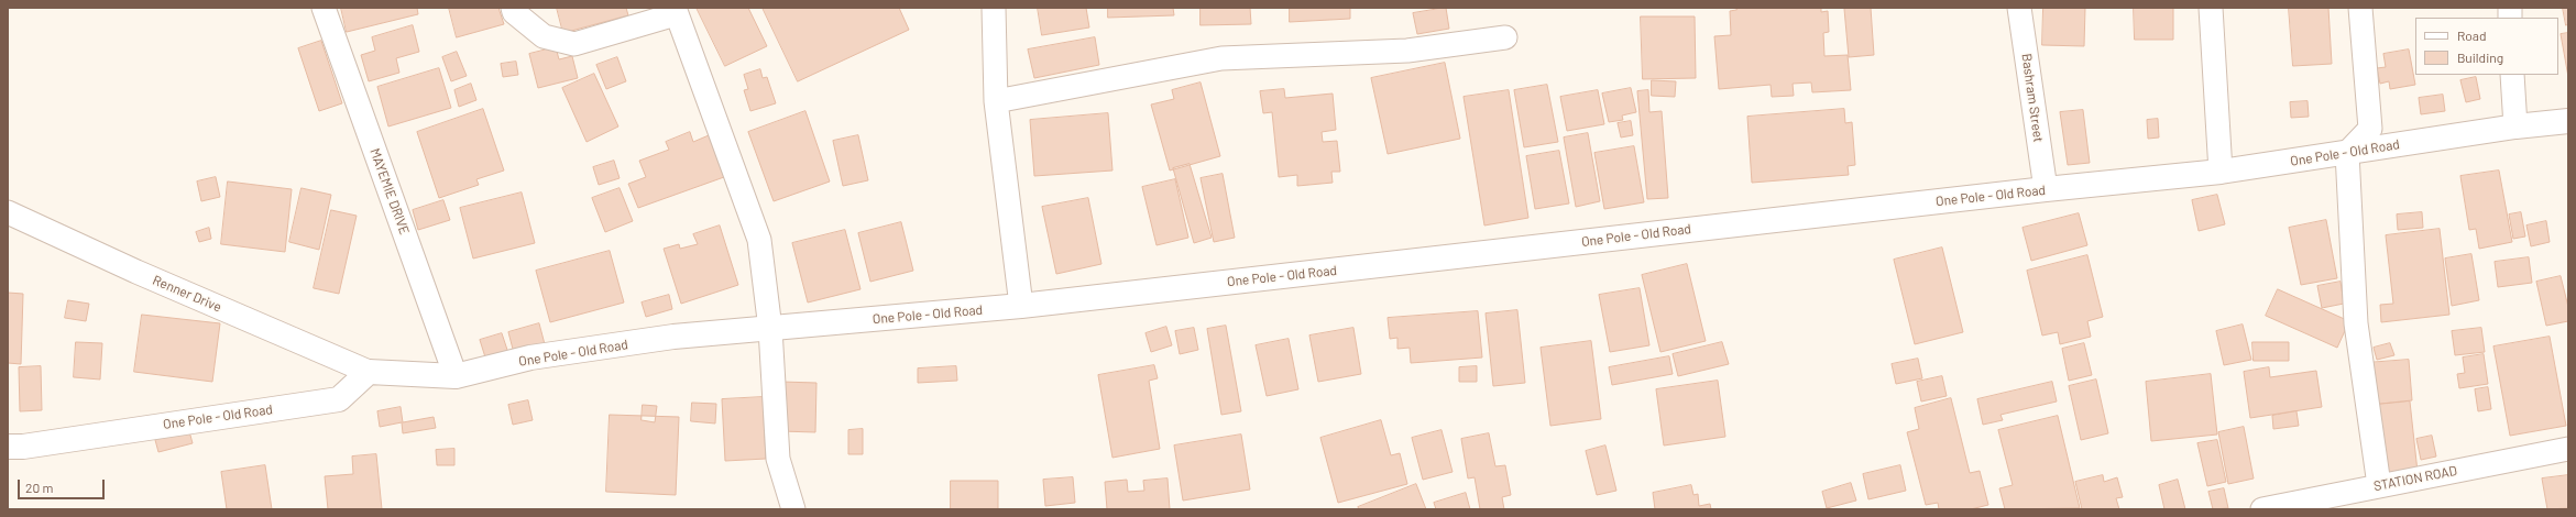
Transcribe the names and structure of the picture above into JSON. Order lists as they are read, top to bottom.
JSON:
{
  "streets": {
    "street": [
      "Bashram Street",
      "One Pole - Old Road",
      "MAYEMIE DRIVE",
      "Renner Drive",
      "STATION ROAD"
    ]
  },
  "crossings": [
    ["Bashram Street", "One Pole - Old Road"],
    ["One Pole - Old Road", "MAYEMIE DRIVE"],
    ["One Pole - Old Road", "Renner Drive"]
  ],
  "legend": ["Road", "Building"],
  "scale_bar": "20 m"
}
